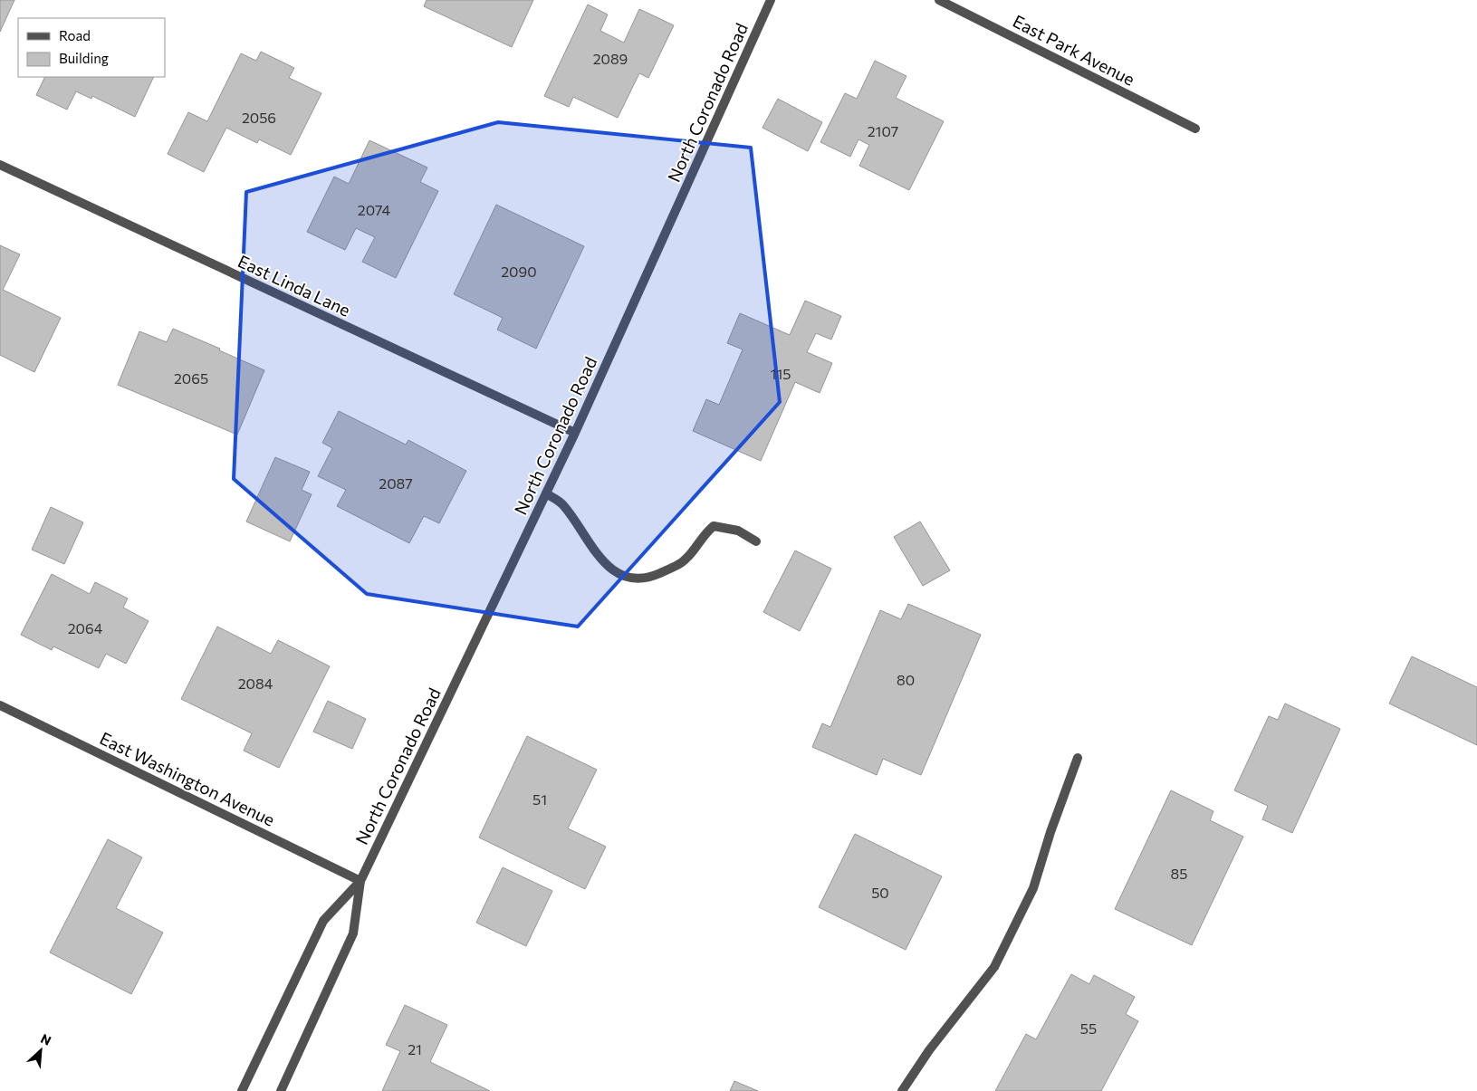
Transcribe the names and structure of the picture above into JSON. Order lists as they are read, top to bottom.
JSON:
{
  "streets": {
    "street": [
      "East Park Avenue",
      "North Coronado Road",
      "East Linda Lane",
      "East Washington Avenue"
    ]
  },
  "crossings": [
    ["North Coronado Road", "East Linda Lane"],
    ["North Coronado Road", "East Washington Avenue"]
  ],
  "house_numbers": [
    "2089",
    "2056",
    "2107",
    "2074",
    "2090",
    "115",
    "2065",
    "2087",
    "2064",
    "80",
    "2084",
    "51",
    "85",
    "50",
    "55",
    "21"
  ],
  "legend": ["Road", "Building"],
  "north": "top right"
}
